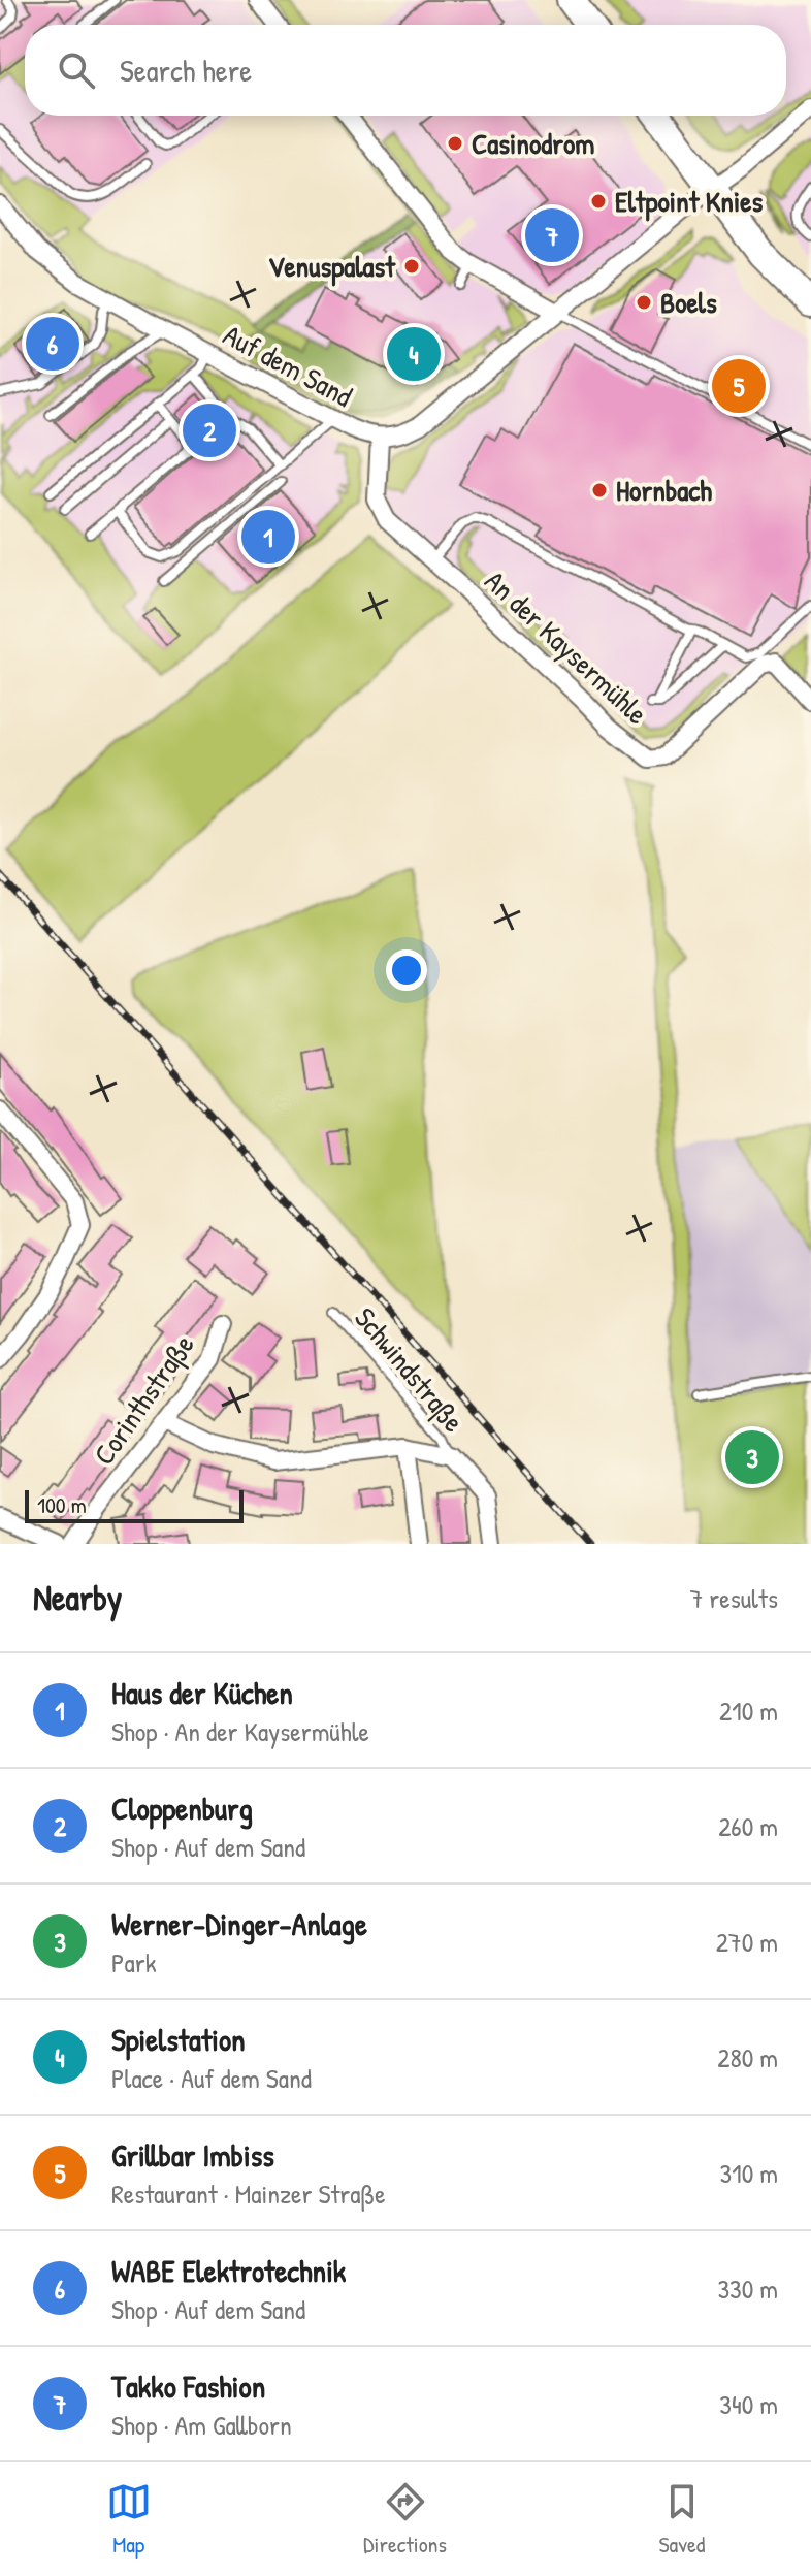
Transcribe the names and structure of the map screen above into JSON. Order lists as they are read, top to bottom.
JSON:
{
  "streets": {
    "street": ["Auf dem Sand", "An der Kaysermühle", "Corinthstraße"],
    "lane": ["Schwindstraße"]
  },
  "crossings": [
    ["Auf dem Sand", "An der Kaysermühle"]
  ],
  "places": [
    "Casinodrom",
    "Eltpoint Knies",
    "Venuspalast",
    "Boels",
    "Hornbach"
  ],
  "scale_bar": "100 m",
  "page": {
    "search": "Search here",
    "pins": [
      "7",
      "6",
      "4",
      "5",
      "2",
      "1",
      "3"
    ],
    "scale": "100 m",
    "heading": ["Nearby", "7 results"],
    "list": [
      {
        "mark": "1",
        "name": "Haus der Küchen",
        "note": "Shop · An der Kaysermühle",
        "value": "210 m"
      },
      {
        "mark": "2",
        "name": "Cloppenburg",
        "note": "Shop · Auf dem Sand",
        "value": "260 m"
      },
      {
        "mark": "3",
        "name": "Werner-Dinger-Anlage",
        "note": "Park",
        "value": "270 m"
      },
      {
        "mark": "4",
        "name": "Spielstation",
        "note": "Place · Auf dem Sand",
        "value": "280 m"
      },
      {
        "mark": "5",
        "name": "Grillbar Imbiss",
        "note": "Restaurant · Mainzer Straße",
        "value": "310 m"
      },
      {
        "mark": "6",
        "name": "WABE Elektrotechnik",
        "note": "Shop · Auf dem Sand",
        "value": "330 m"
      },
      {
        "mark": "7",
        "name": "Takko Fashion",
        "note": "Shop · Am Gallborn",
        "value": "340 m"
      }
    ],
    "nav": ["Map", "Directions", "Saved"]
  }
}
